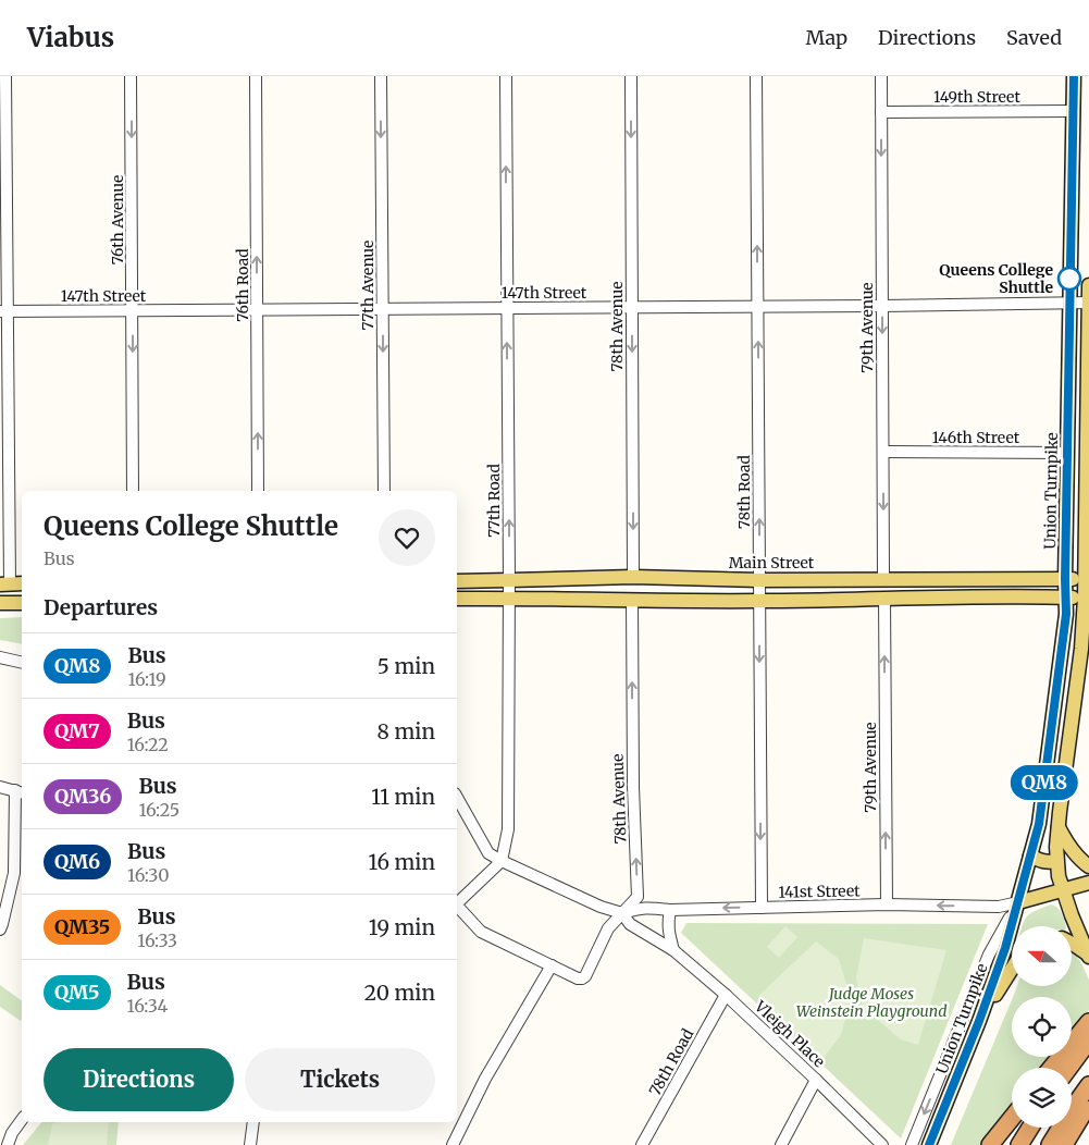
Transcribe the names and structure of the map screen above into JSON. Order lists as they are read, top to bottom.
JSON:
{
  "streets": {
    "main road": ["Union Turnpike", "Main Street"],
    "street": [
      "149th Street",
      "76th Avenue",
      "76th Road",
      "77th Avenue",
      "147th Street",
      "78th Avenue",
      "79th Avenue",
      "146th Street",
      "78th Road",
      "77th Road",
      "141st Street",
      "Vleigh Place"
    ]
  },
  "crossings": [
    ["149th Street", "79th Avenue"],
    ["149th Street", "Union Turnpike"],
    ["76th Avenue", "147th Street"],
    ["76th Road", "147th Street"],
    ["77th Avenue", "147th Street"],
    ["147th Street", "78th Avenue"],
    ["147th Street", "79th Avenue"],
    ["147th Street", "Union Turnpike"],
    ["147th Street", "78th Road"],
    ["147th Street", "77th Road"],
    ["78th Avenue", "Main Street"],
    ["78th Avenue", "141st Street"],
    ["78th Avenue", "Vleigh Place"],
    ["79th Avenue", "146th Street"],
    ["79th Avenue", "Main Street"],
    ["79th Avenue", "141st Street"],
    ["146th Street", "Union Turnpike"],
    ["Union Turnpike", "Main Street"],
    ["Union Turnpike", "141st Street"],
    ["78th Road", "Main Street"],
    ["78th Road", "141st Street"],
    ["78th Road", "Vleigh Place"],
    ["77th Road", "Main Street"],
    ["77th Road", "Vleigh Place"],
    ["141st Street", "Vleigh Place"]
  ],
  "one_way": [
    "76th Avenue",
    "76th Road",
    "77th Avenue",
    "77th Road",
    "141st Street"
  ],
  "parks": ["Judge Moses Weinstein Playground"],
  "places": ["Queens College Shuttle"],
  "lines": ["bus line QM8"],
  "north": "left",
  "page": {
    "header": "Viabus",
    "nav": ["Map", "Directions", "Saved"],
    "on_map": "QM8",
    "heading": [
      ["Queens College Shuttle", "Bus"],
      "Departures"
    ],
    "list": [
      {
        "mark": "QM8",
        "name": "Bus",
        "note": "16:19",
        "value": "5 min"
      },
      {
        "mark": "QM7",
        "name": "Bus",
        "note": "16:22",
        "value": "8 min"
      },
      {
        "mark": "QM36",
        "name": "Bus",
        "note": "16:25",
        "value": "11 min"
      },
      {
        "mark": "QM6",
        "name": "Bus",
        "note": "16:30",
        "value": "16 min"
      },
      {
        "mark": "QM35",
        "name": "Bus",
        "note": "16:33",
        "value": "19 min"
      },
      {
        "mark": "QM5",
        "name": "Bus",
        "note": "16:34",
        "value": "20 min"
      }
    ],
    "buttons": ["Directions", "Tickets"]
  }
}
